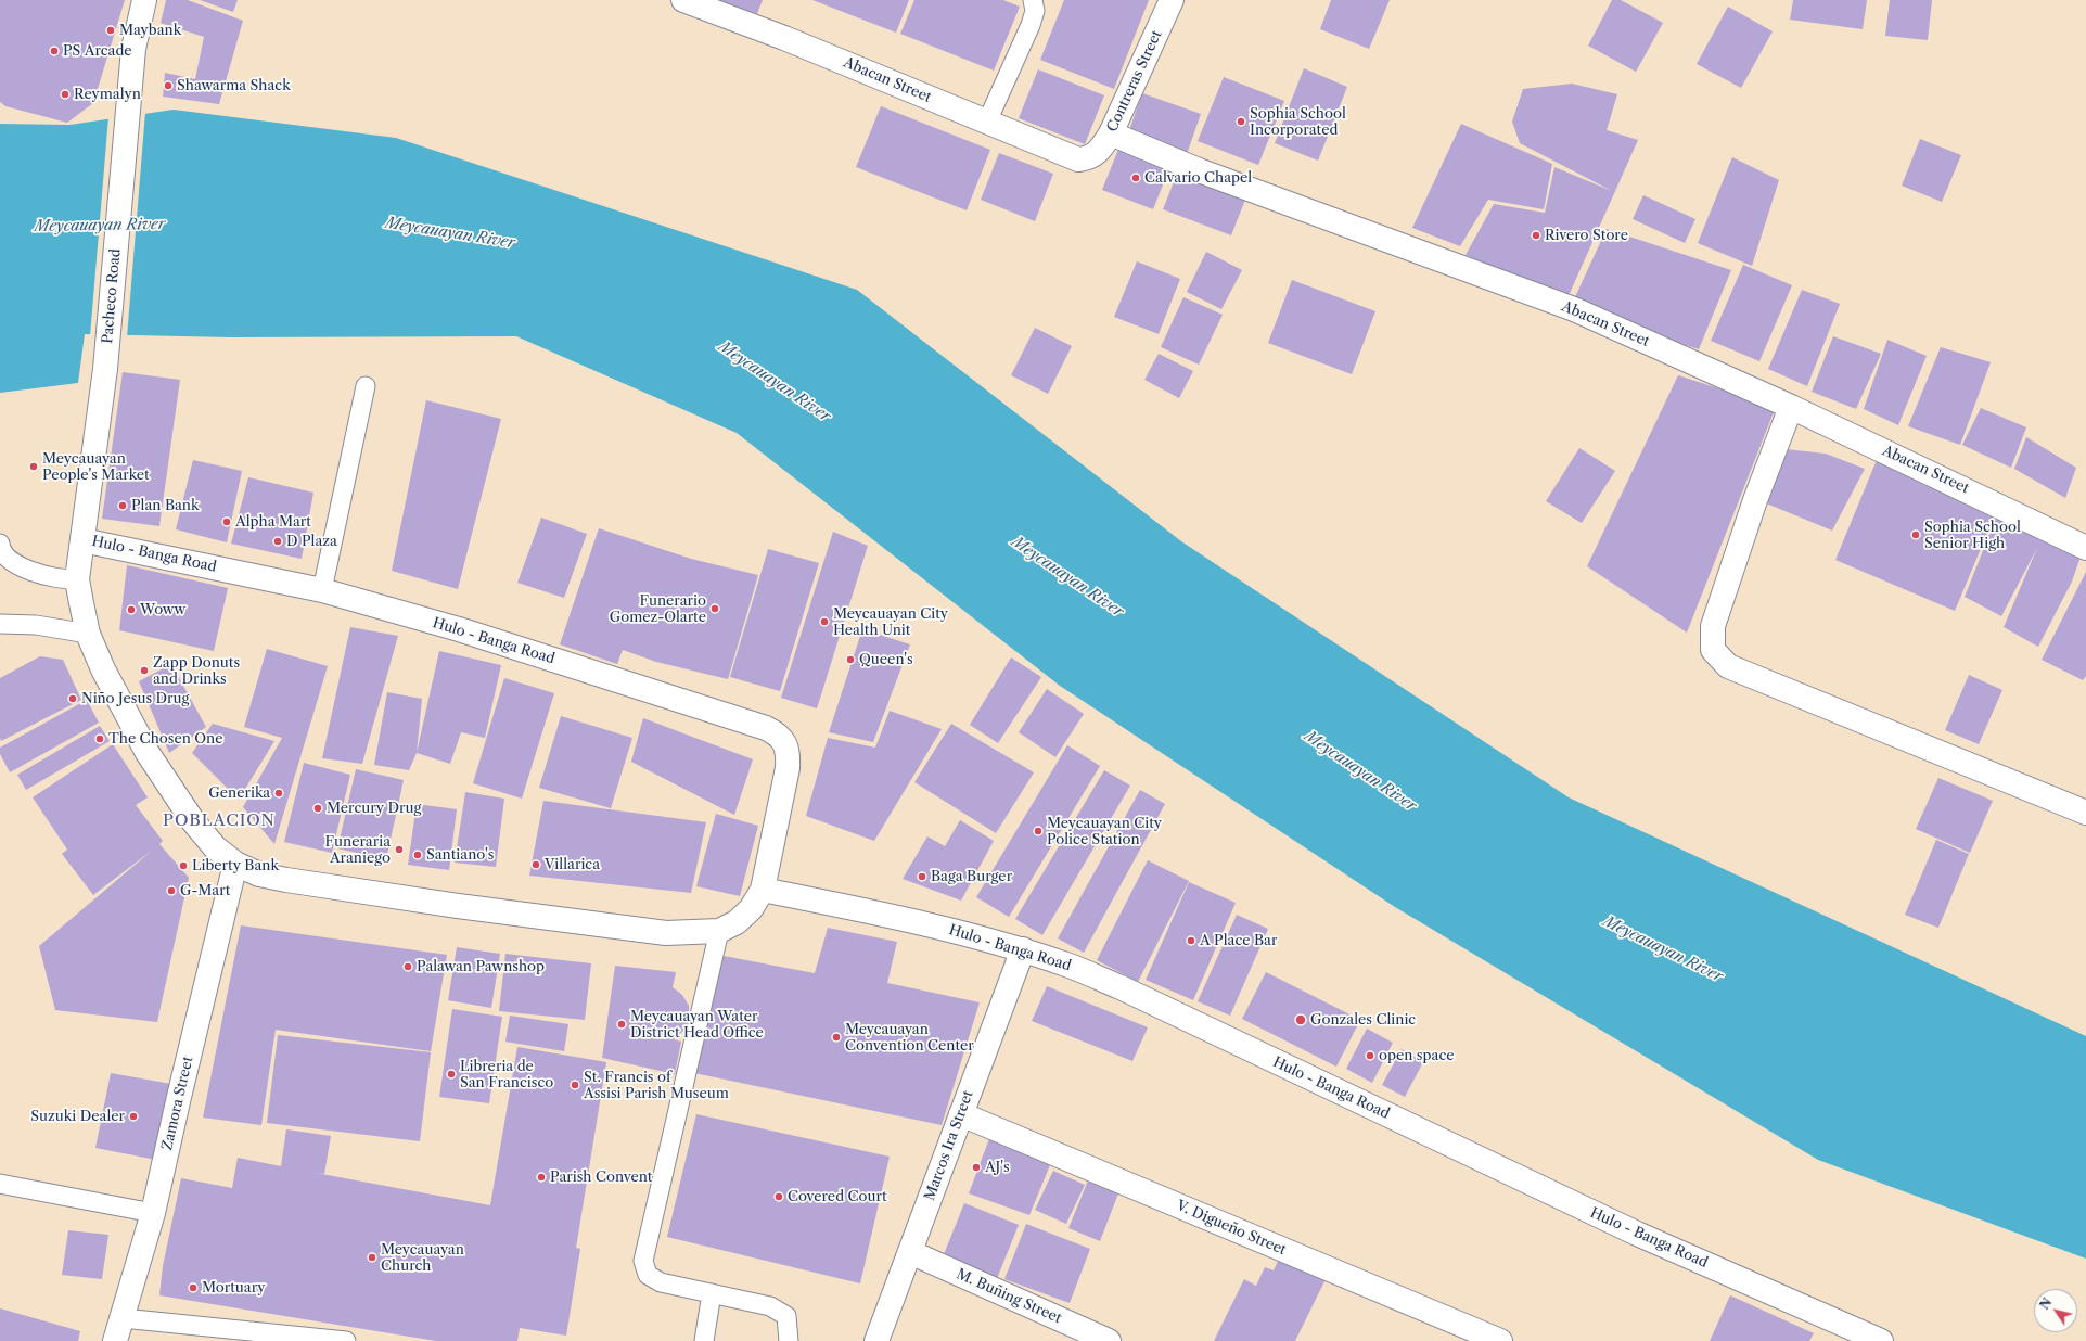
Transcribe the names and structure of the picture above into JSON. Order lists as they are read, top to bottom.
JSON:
{
  "streets": {
    "street": [
      "Abacan Street",
      "Contreras Street",
      "Pacheco Road",
      "Hulo - Banga Road",
      "Zamora Street",
      "Marcos Ira Street",
      "V. Digueño Street",
      "M. Buñing Street"
    ]
  },
  "crossings": [
    ["Abacan Street", "Contreras Street"],
    ["Pacheco Road", "Hulo - Banga Road"],
    ["Hulo - Banga Road", "Zamora Street"],
    ["Hulo - Banga Road", "Marcos Ira Street"],
    ["Marcos Ira Street", "V. Digueño Street"],
    ["Marcos Ira Street", "M. Buñing Street"]
  ],
  "districts": ["POBLACION"],
  "water": ["Meycauayan River"],
  "places": [
    "Maybank",
    "PS Arcade",
    "Shawarma Shack",
    "Reymalyn",
    "Sophia School Incorporated",
    "Calvario Chapel",
    "Rivero Store",
    "Meycauayan People's Market",
    "Plan Bank",
    "Alpha Mart",
    "Sophia School Senior High",
    "D Plaza",
    "Funerario Gomez-Olarte",
    "Woww",
    "Meycauayan City Health Unit",
    "Queen's",
    "Zapp Donuts and Drinks",
    "Niño Jesus Drug",
    "The Chosen One",
    "Generika",
    "Mercury Drug",
    "Meycauayan City Police Station",
    "Funeraria Araniego",
    "Santiano's",
    "Villarica",
    "Liberty Bank",
    "Baga Burger",
    "G-Mart",
    "A Place Bar",
    "Palawan Pawnshop",
    "Gonzales Clinic",
    "Meycauayan Water District Head Office",
    "Meycauayan Convention Center",
    "open space",
    "Libreria de San Francisco",
    "St. Francis of Assisi Parish Museum",
    "Suzuki Dealer",
    "AJ's",
    "Parish Convent",
    "Covered Court",
    "Meycauayan Church",
    "Mortuary"
  ],
  "north": "top left"
}
